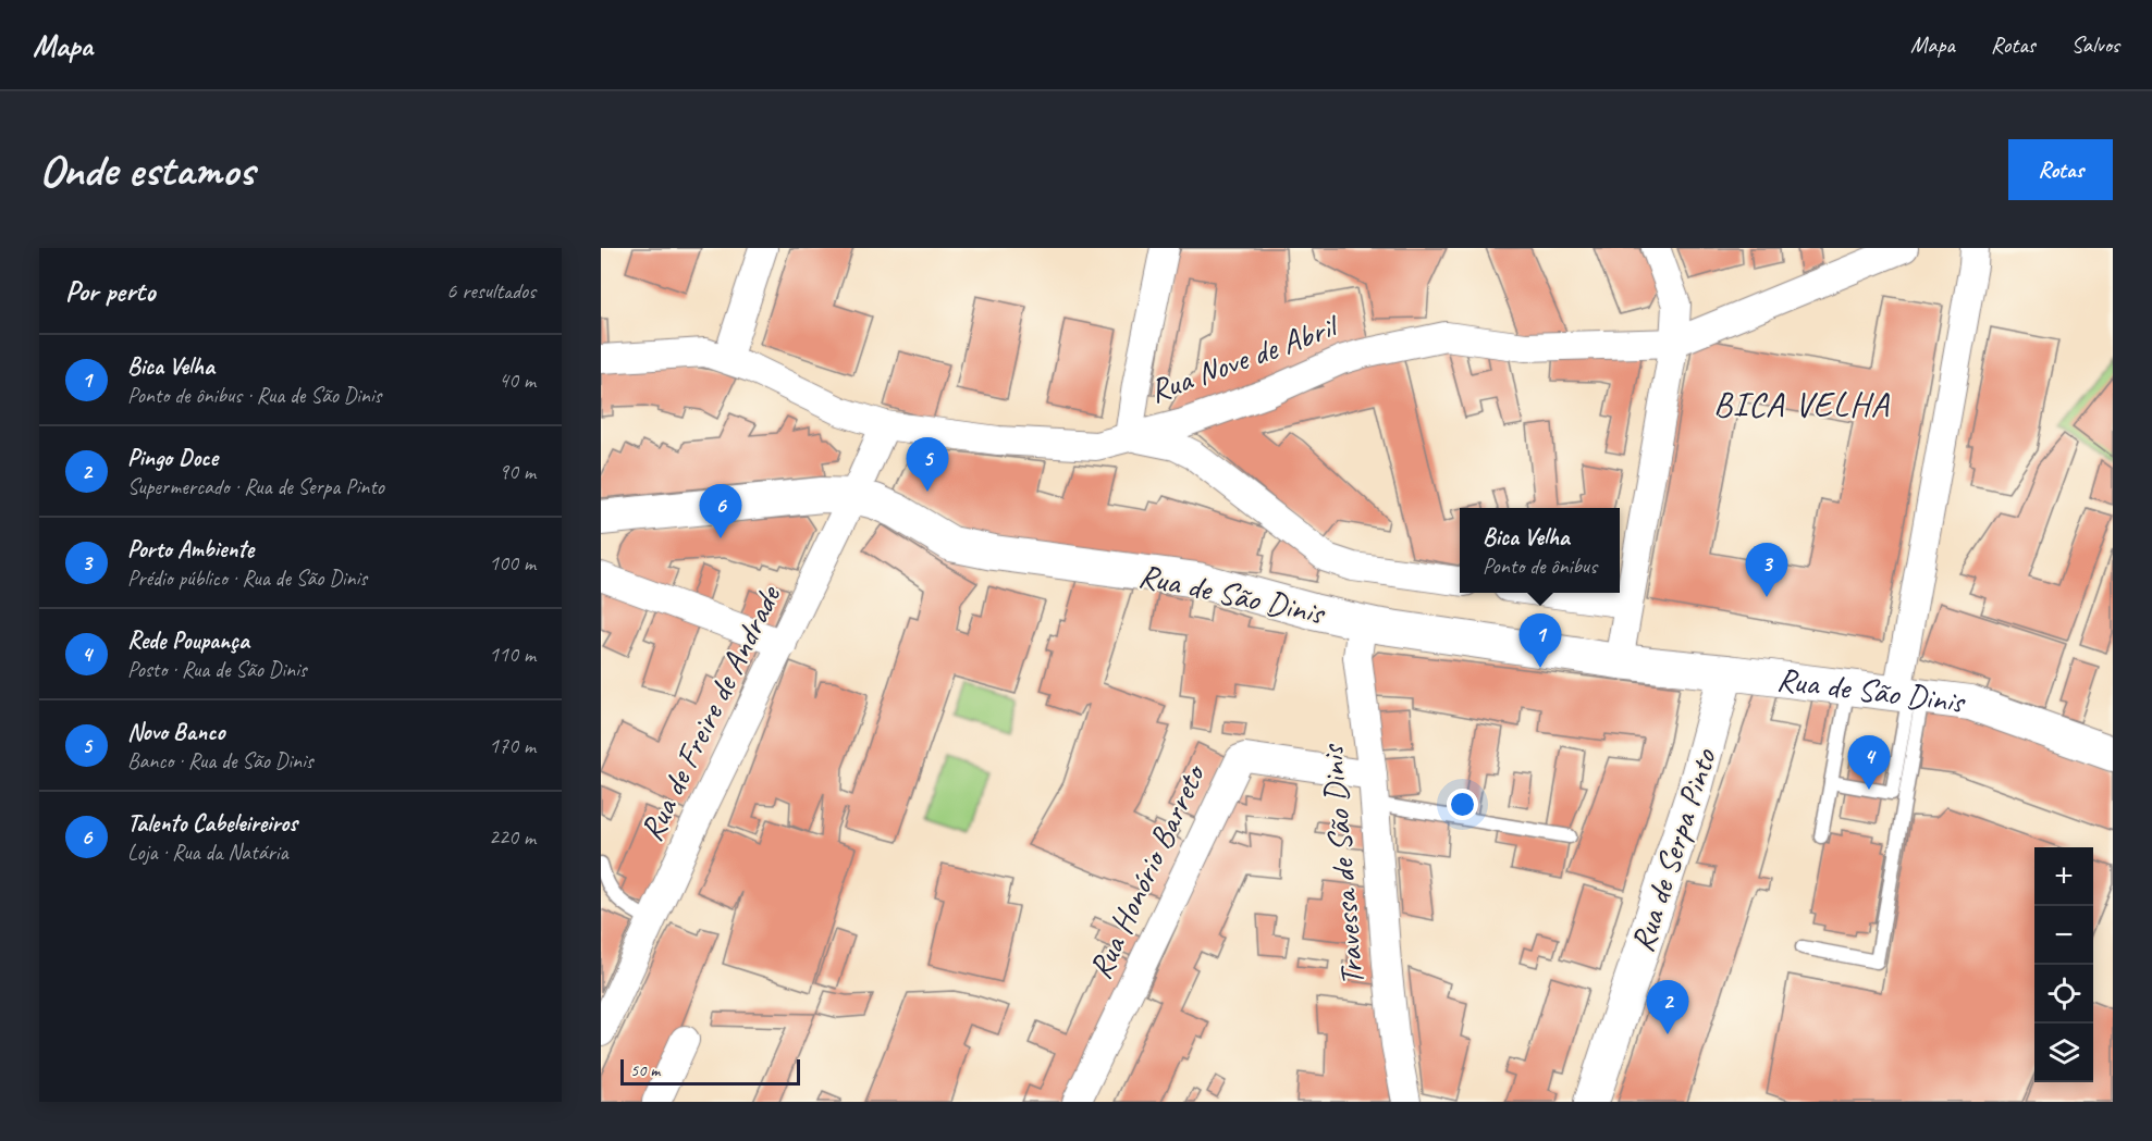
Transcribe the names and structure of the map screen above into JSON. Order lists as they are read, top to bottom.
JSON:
{
  "streets": {
    "street": [
      "Rua Nove de Abril",
      "Rua de São Dinis",
      "Rua de Freire de Andrade",
      "Rua de Serpa Pinto",
      "Travessa de São Dinis",
      "Rua Honório Barreto"
    ]
  },
  "crossings": [
    ["Rua Nove de Abril", "Rua de São Dinis"],
    ["Rua Nove de Abril", "Rua de Freire de Andrade"],
    ["Rua de São Dinis", "Rua de Freire de Andrade"],
    ["Rua de São Dinis", "Rua de Serpa Pinto"],
    ["Rua de São Dinis", "Travessa de São Dinis"],
    ["Travessa de São Dinis", "Rua Honório Barreto"]
  ],
  "districts": ["BICA VELHA"],
  "scale_bar": "50 m",
  "page": {
    "header": "Mapa",
    "nav": ["Mapa", "Rotas", "Salvos"],
    "buttons": "Rotas",
    "title": "Onde estamos",
    "heading": ["Por perto", "6 resultados"],
    "list": [
      {
        "mark": "1",
        "name": "Bica Velha",
        "note": "Ponto de ônibus · Rua de São Dinis",
        "value": "40 m"
      },
      {
        "mark": "2",
        "name": "Pingo Doce",
        "note": "Supermercado · Rua de Serpa Pinto",
        "value": "90 m"
      },
      {
        "mark": "3",
        "name": "Porto Ambiente",
        "note": "Prédio público · Rua de São Dinis",
        "value": "100 m"
      },
      {
        "mark": "4",
        "name": "Rede Poupança",
        "note": "Posto · Rua de São Dinis",
        "value": "110 m"
      },
      {
        "mark": "5",
        "name": "Novo Banco",
        "note": "Banco · Rua de São Dinis",
        "value": "170 m"
      },
      {
        "mark": "6",
        "name": "Talento Cabeleireiros",
        "note": "Loja · Rua da Natária",
        "value": "220 m"
      }
    ],
    "pins": [
      "5",
      "6",
      "3",
      "1",
      "4",
      "2"
    ],
    "popup": ["Bica Velha", "Ponto de ônibus"],
    "map_buttons": ["+", "−"],
    "scale": "50 m"
  }
}
